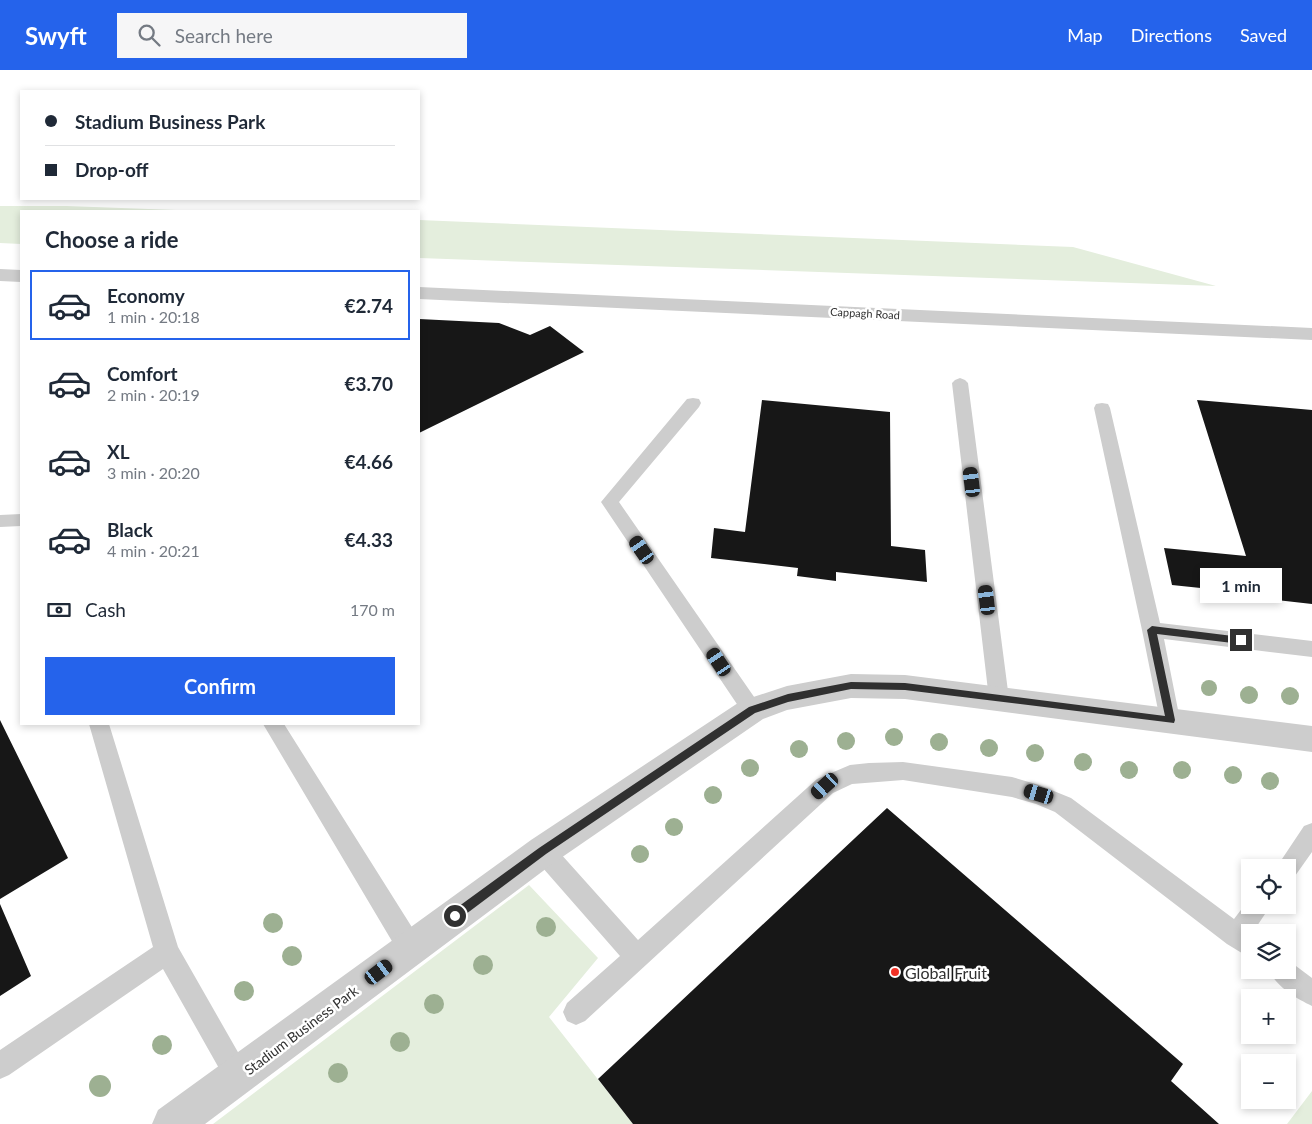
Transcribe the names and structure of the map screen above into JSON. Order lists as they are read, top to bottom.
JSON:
{
  "streets": {
    "street": ["Cappagh Road", "Stadium Business Park"]
  },
  "places": ["Global Fruit"],
  "page": {
    "header": "Swyft",
    "search": "Search here",
    "nav": ["Map", "Directions", "Saved"],
    "banner": ["Stadium Business Park", "Drop-off"],
    "heading": "Choose a ride",
    "list": [
      {
        "name": "Economy",
        "note": "1 min · 20:18",
        "value": "€2.74"
      },
      {
        "name": "Comfort",
        "note": "2 min · 20:19",
        "value": "€3.70"
      },
      {
        "name": "XL",
        "note": "3 min · 20:20",
        "value": "€4.66"
      },
      {
        "name": "Black",
        "note": "4 min · 20:21",
        "value": "€4.33"
      }
    ],
    "bubble": "1 min",
    "pay": ["Cash", "170 m"],
    "buttons": "Confirm",
    "map_buttons": ["+", "−"]
  }
}
